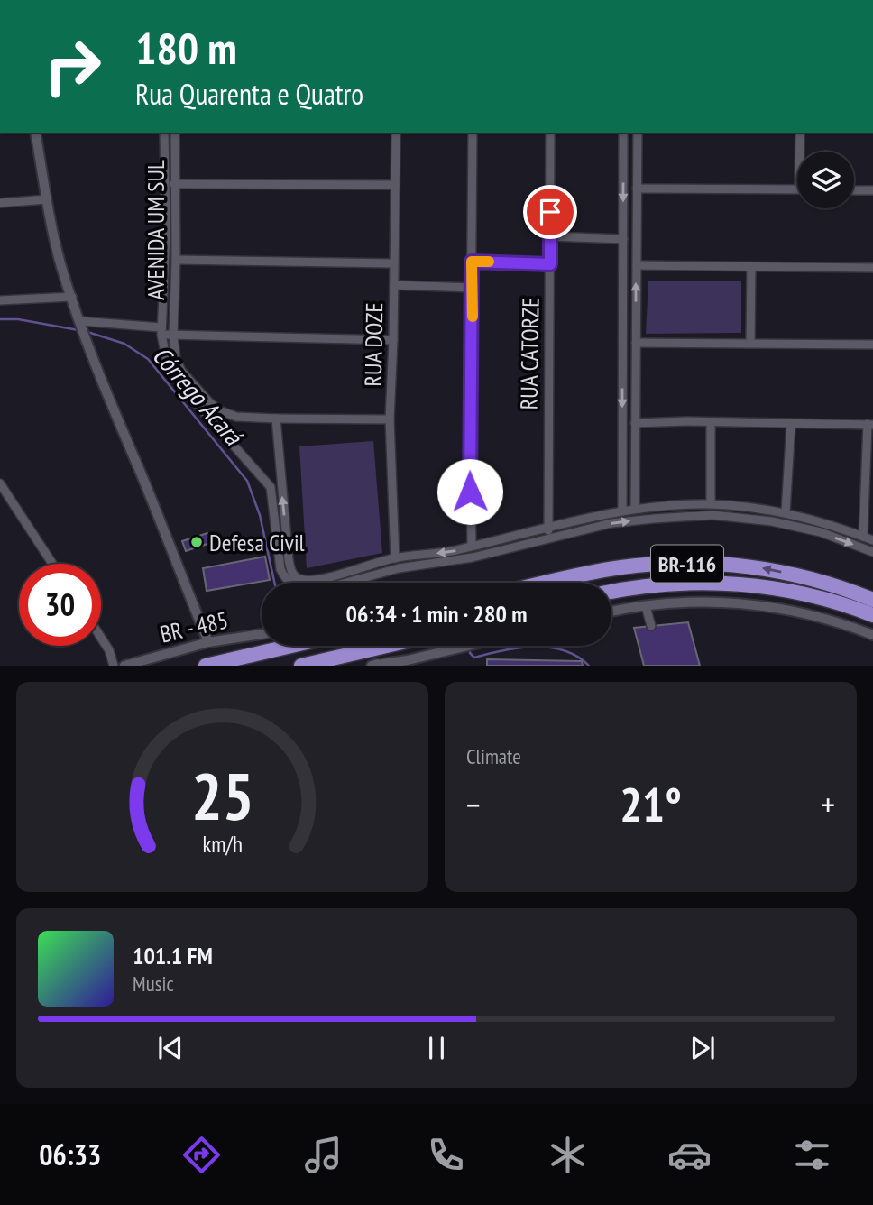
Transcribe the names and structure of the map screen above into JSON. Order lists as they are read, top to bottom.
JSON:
{
  "streets": {
    "highway": ["BR-116"],
    "street": [
      "AVENIDA UM SUL",
      "RUA DOZE",
      "RUA CATORZE",
      "BR - 485"
    ]
  },
  "crossings": [
    ["AVENIDA UM SUL", "RUA DOZE"]
  ],
  "water": ["Córrego Acará"],
  "places": ["Defesa Civil"],
  "page": {
    "turn": ["180 m", "Rua Quarenta e Quatro"],
    "limit": "30",
    "trip": "06:34 · 1 min · 280 m",
    "tile": "Climate",
    "heat": ["−", "21°", "+"],
    "song": ["101.1 FM", "Music"],
    "tabs": "06:33",
    "gauge": ["25", "km/h"]
  }
}
